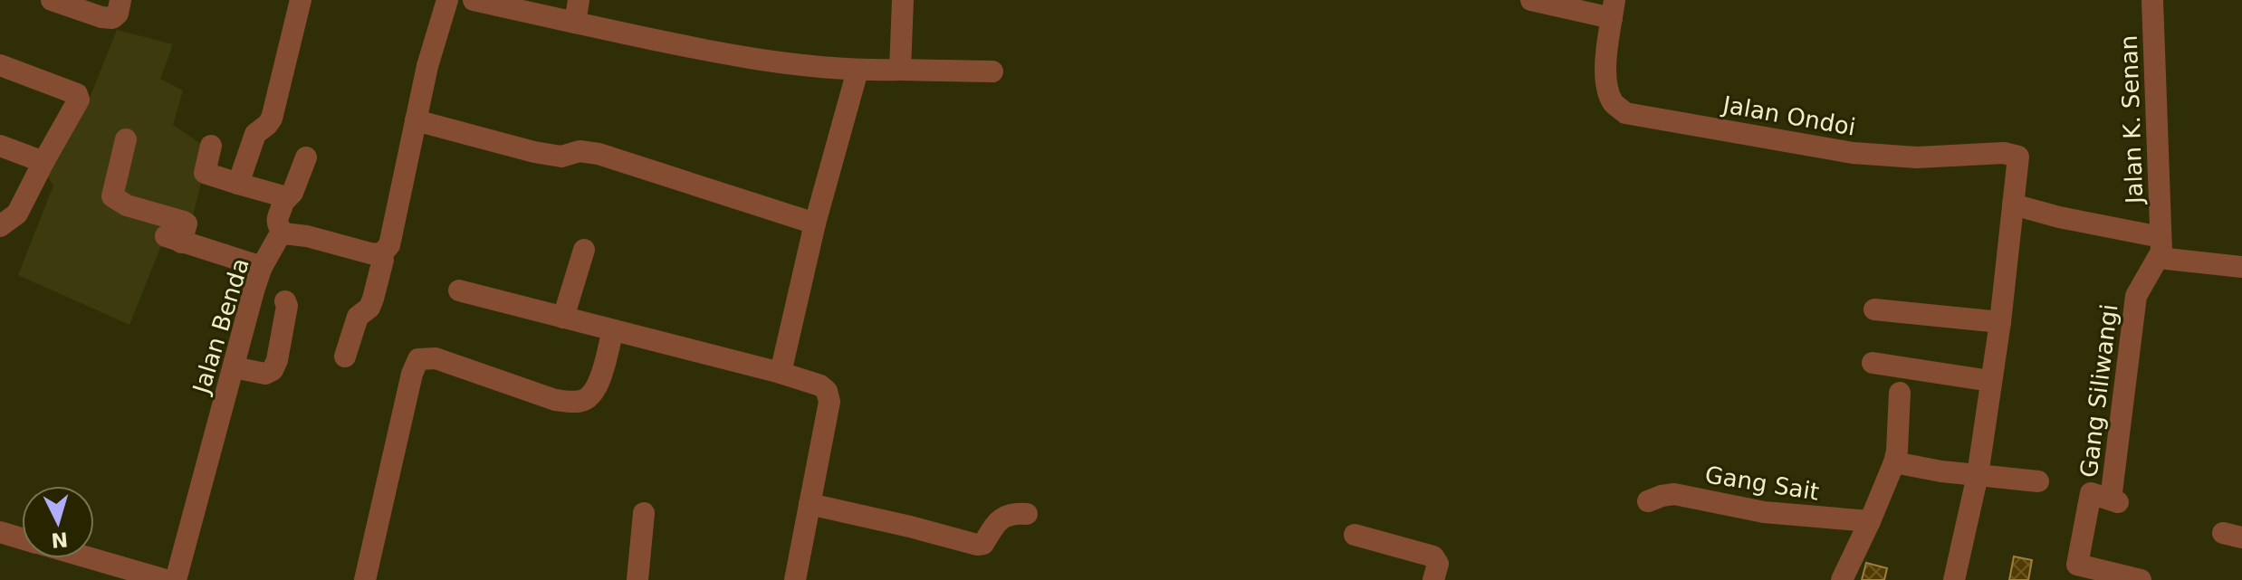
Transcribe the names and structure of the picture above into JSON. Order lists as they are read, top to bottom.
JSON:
{
  "streets": {
    "street": [
      "Jalan Ondoi",
      "Jalan K. Senan",
      "Jalan Benda",
      "Gang Siliwangi",
      "Gang Sait"
    ]
  },
  "crossings": [
    ["Jalan Ondoi", "Jalan K. Senan"],
    ["Jalan K. Senan", "Gang Siliwangi"]
  ],
  "north": "bottom"
}
